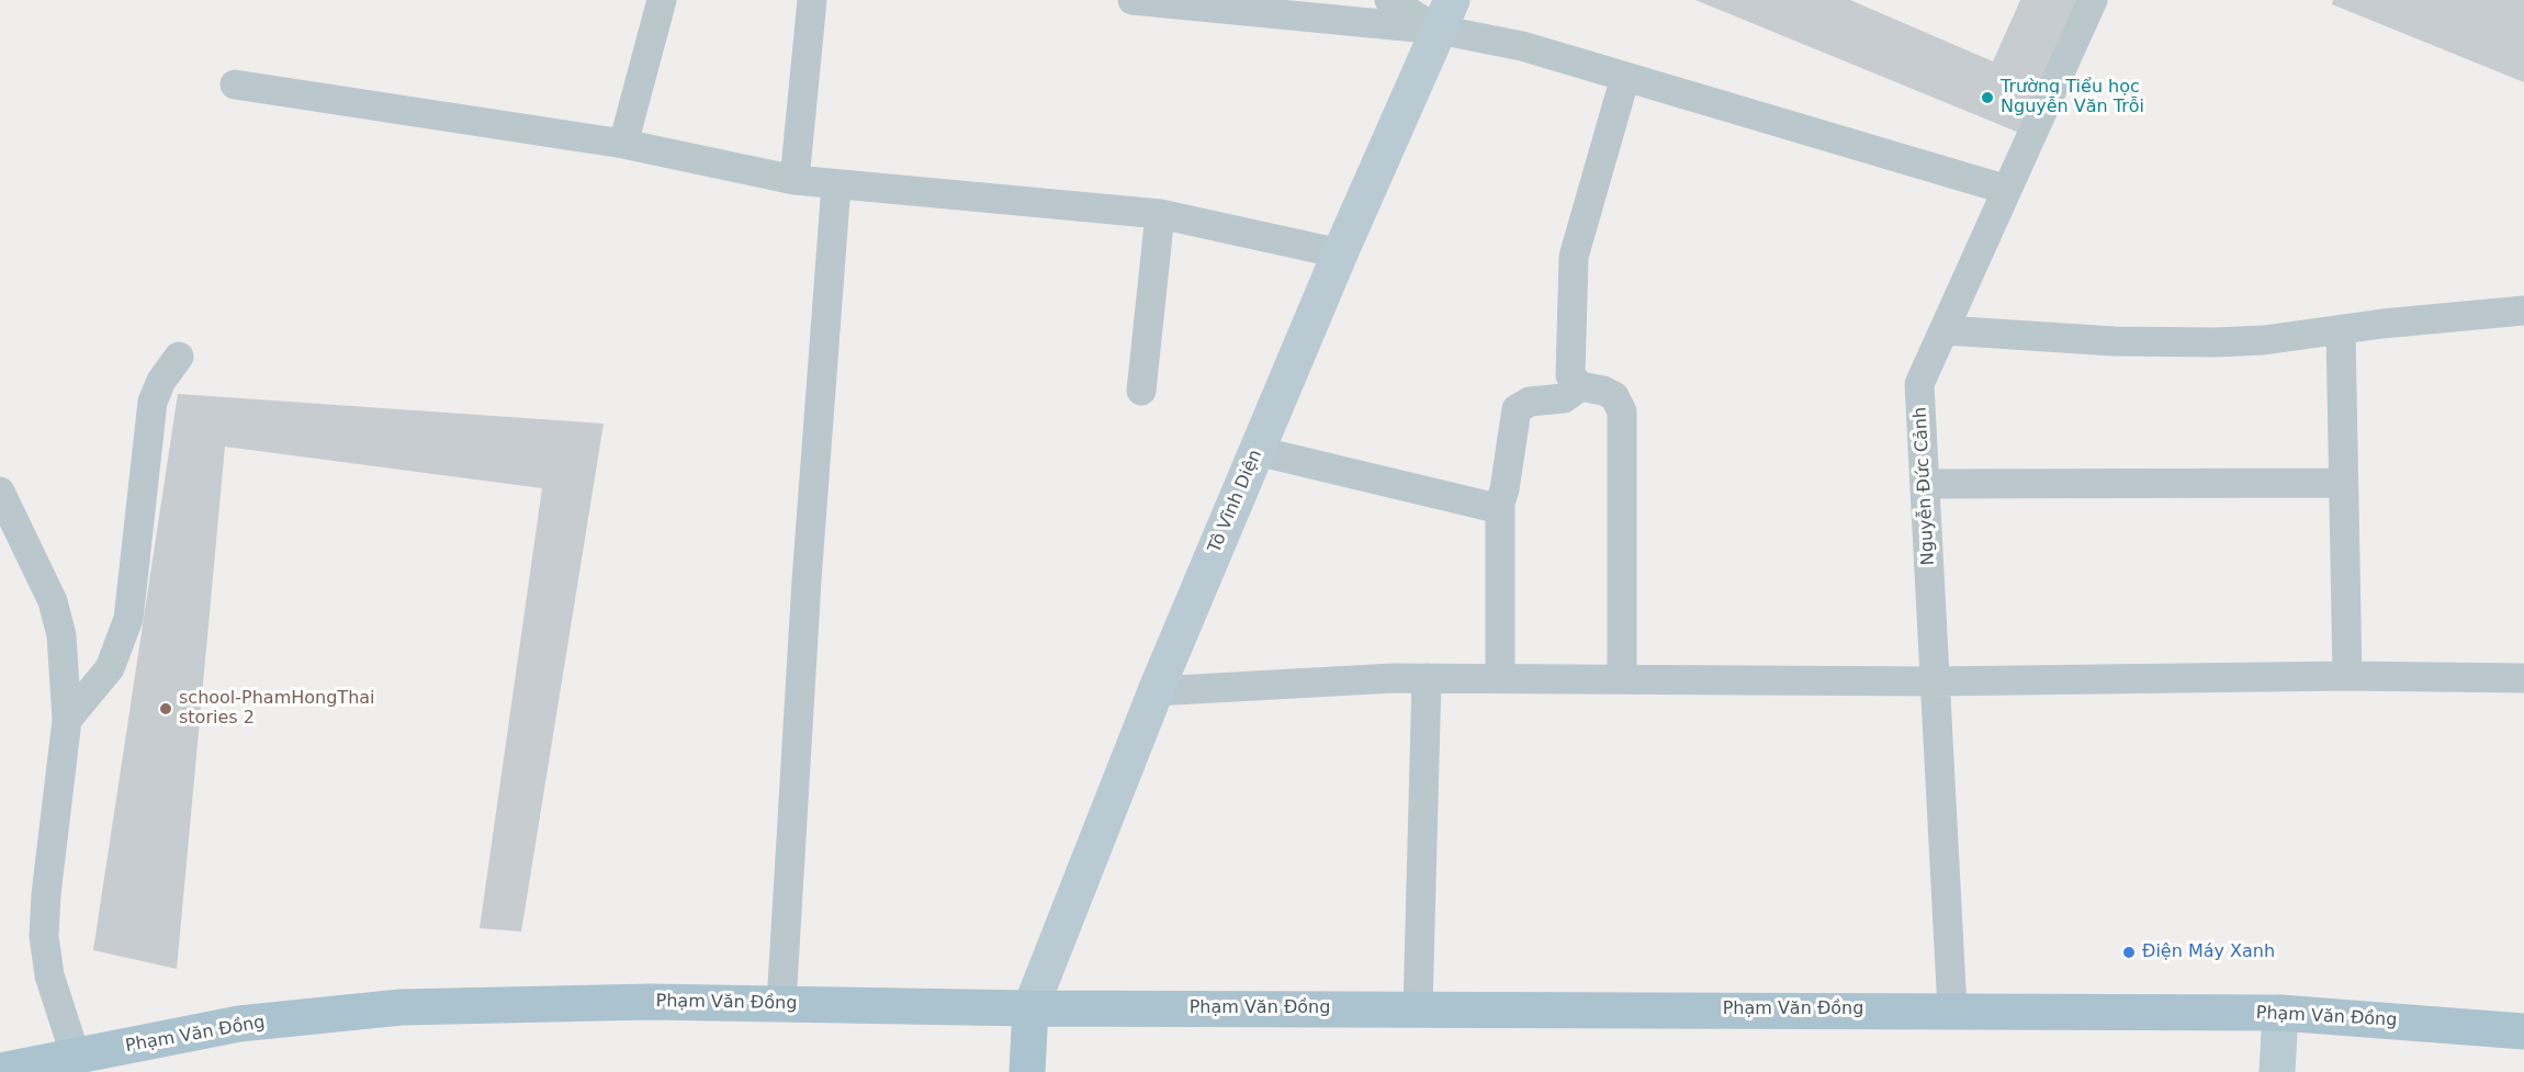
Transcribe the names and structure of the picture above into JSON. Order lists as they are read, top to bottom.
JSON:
{
  "streets": {
    "main road": ["Phạm Văn Đồng"],
    "street": ["Nguyễn Đức Cảnh", "Tô Vĩnh Diện"]
  },
  "crossings": [
    ["Nguyễn Đức Cảnh", "Phạm Văn Đồng"],
    ["Tô Vĩnh Diện", "Phạm Văn Đồng"]
  ],
  "places": ["Trường Tiểu học Nguyễn Văn Trỗi", "school-PhamHongThai stories 2", "Điện Máy Xanh"]
}
